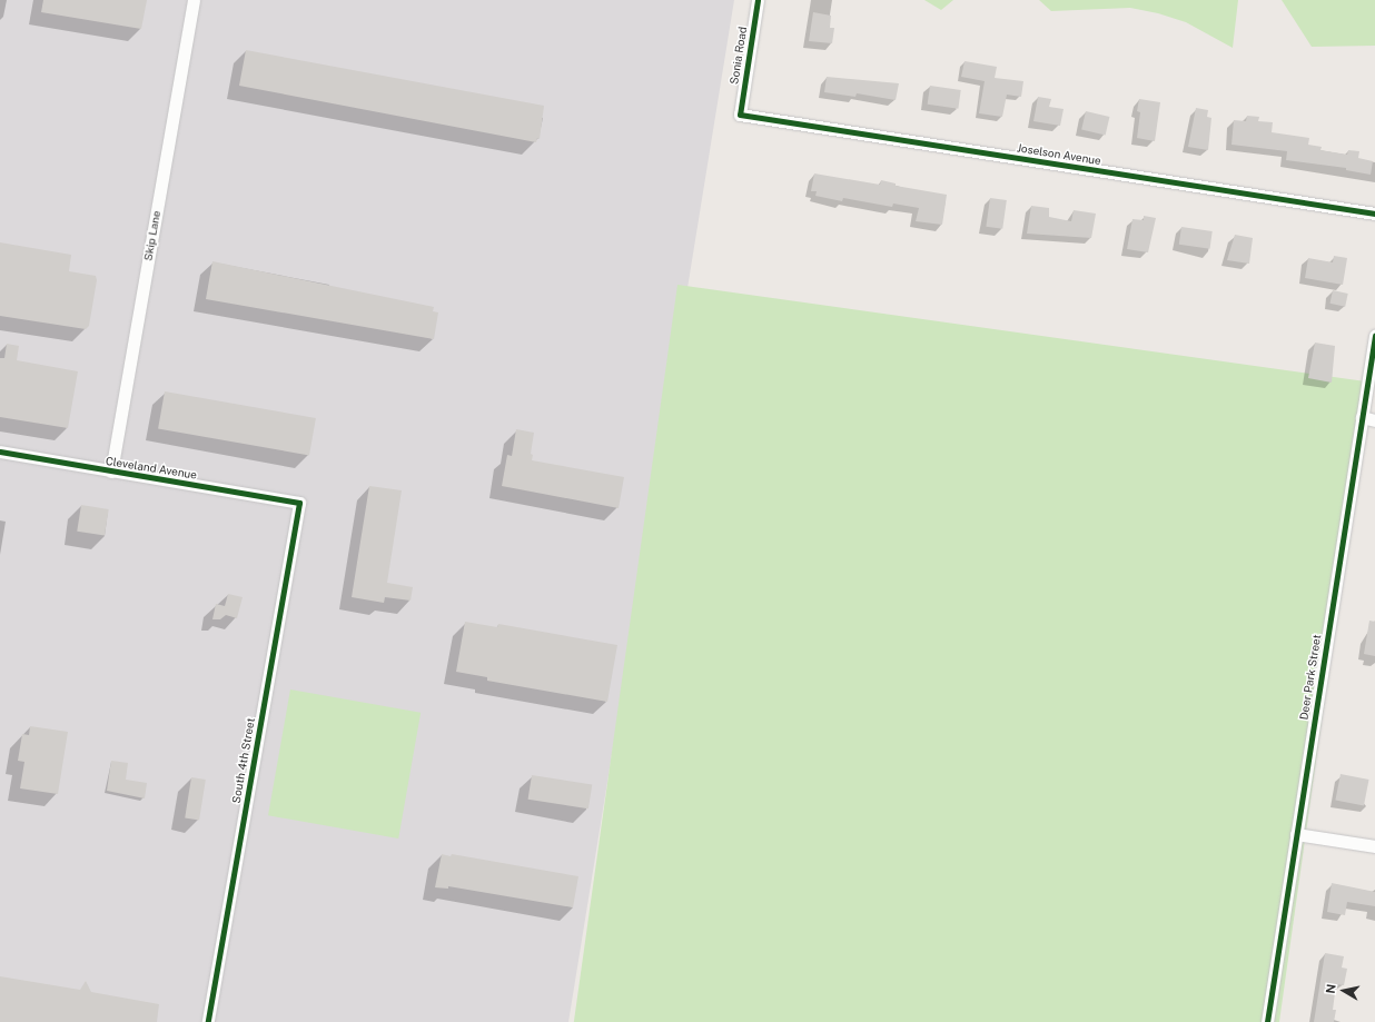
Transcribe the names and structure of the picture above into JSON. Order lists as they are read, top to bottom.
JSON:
{
  "streets": {
    "street": [
      "Sonia Road",
      "Joselson Avenue",
      "Skip Lane",
      "Cleveland Avenue",
      "Deer Park Street",
      "South 4th Street"
    ]
  },
  "crossings": [
    ["Sonia Road", "Joselson Avenue"],
    ["Skip Lane", "Cleveland Avenue"],
    ["Cleveland Avenue", "South 4th Street"]
  ],
  "north": "left"
}
